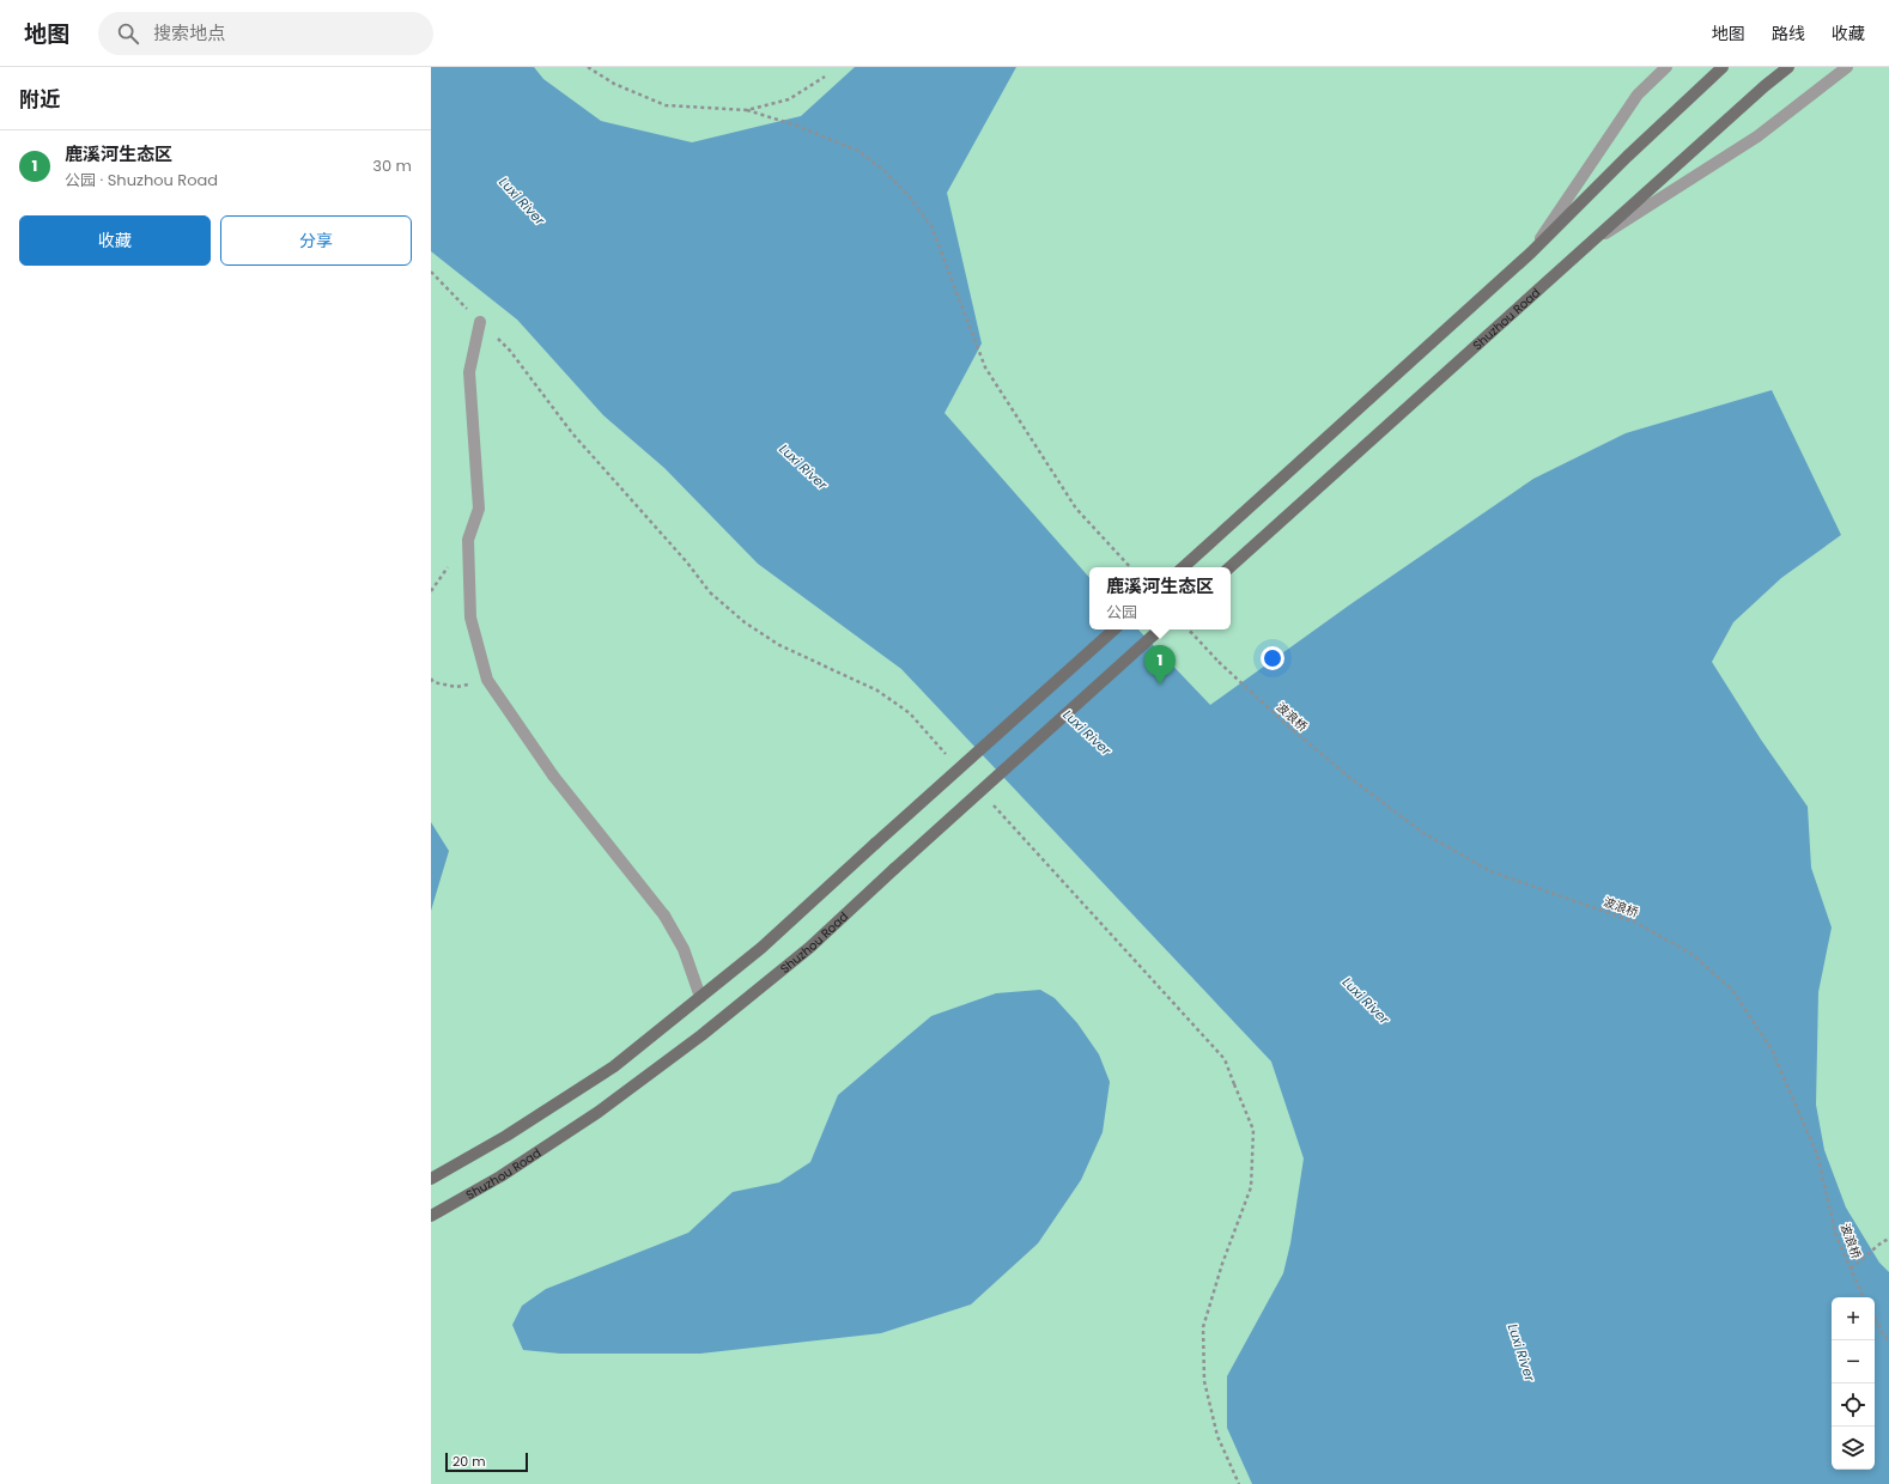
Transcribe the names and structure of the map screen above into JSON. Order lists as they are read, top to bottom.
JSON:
{
  "streets": {
    "main road": ["Shuzhou Road"],
    "path": ["波浪桥"]
  },
  "water": ["Luxi River"],
  "scale_bar": "20 m",
  "page": {
    "header": "地图",
    "search": "搜索地点",
    "nav": ["地图", "路线", "收藏"],
    "heading": "附近",
    "list": [
      {
        "mark": "1",
        "name": "鹿溪河生态区",
        "note": "公园 · Shuzhou Road",
        "value": "30 m"
      }
    ],
    "buttons": ["收藏", "分享"],
    "popup": ["鹿溪河生态区", "公园"],
    "pins": "1",
    "map_buttons": ["+", "−"],
    "scale": "20 m"
  }
}
